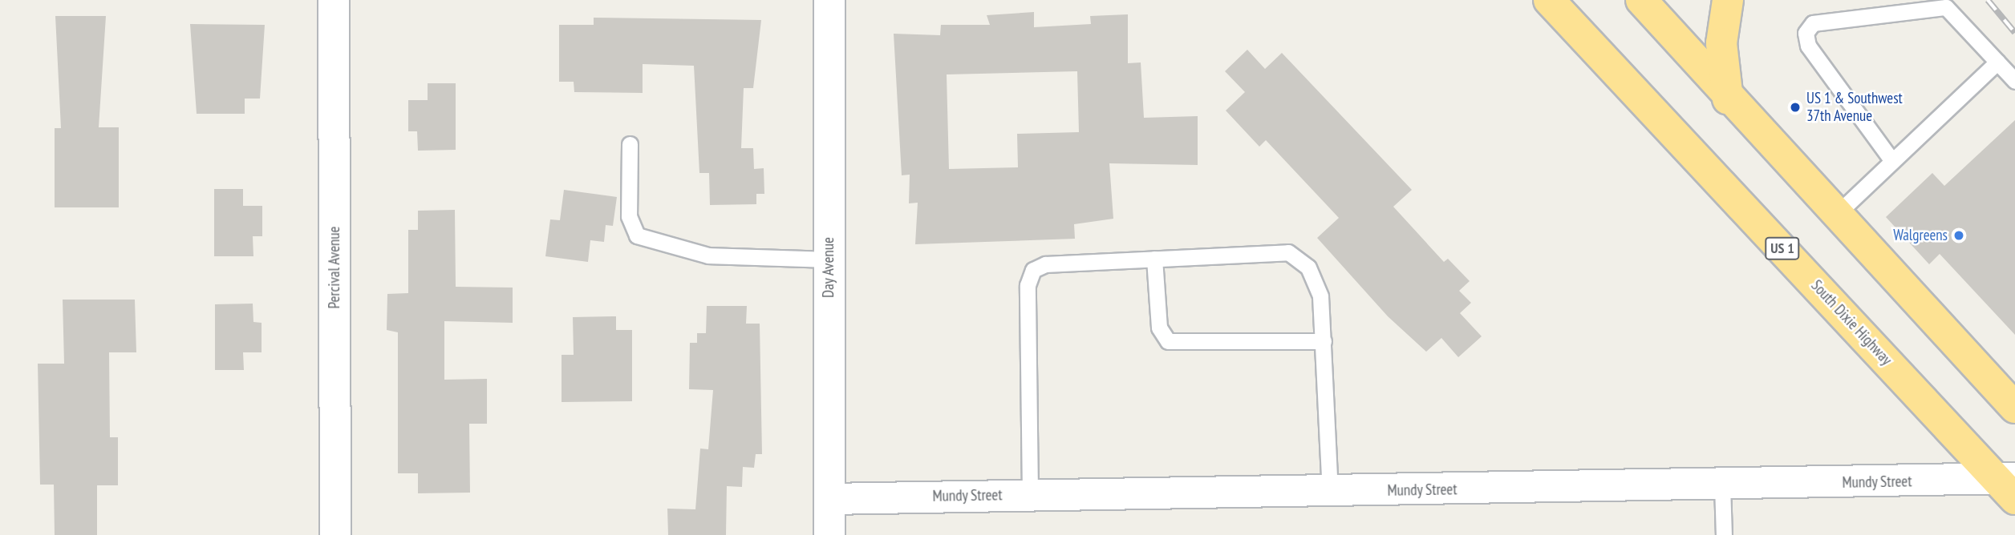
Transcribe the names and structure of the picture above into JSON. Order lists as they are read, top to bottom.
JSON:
{
  "streets": {
    "highway": ["US 1", "South Dixie Highway"],
    "street": ["Percival Avenue", "Day Avenue", "Mundy Street"]
  },
  "crossings": [
    ["Day Avenue", "Mundy Street"],
    ["South Dixie Highway", "Mundy Street"]
  ],
  "places": ["US 1 & Southwest 37th Avenue", "Walgreens"]
}
